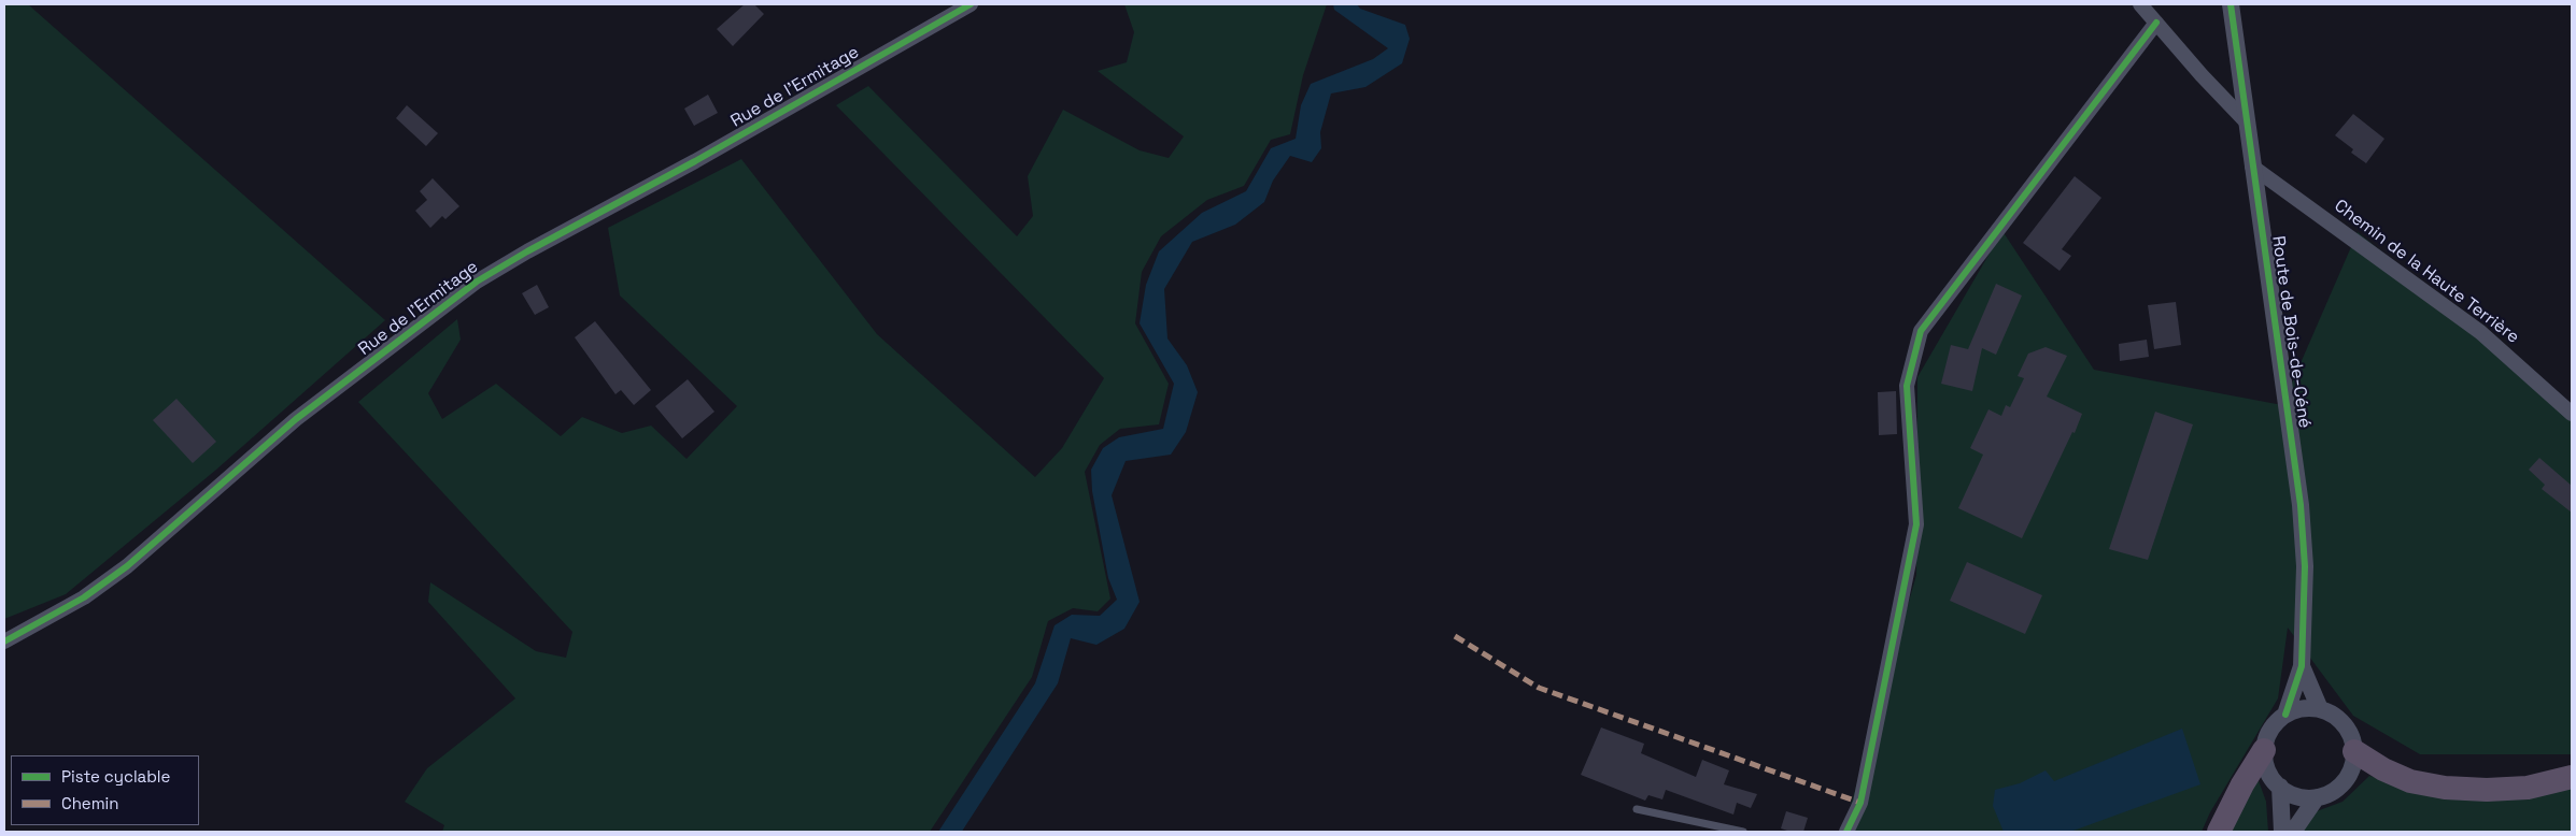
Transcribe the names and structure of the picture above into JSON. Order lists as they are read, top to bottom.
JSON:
{
  "streets": {
    "street": ["Rue de l'Ermitage", "Chemin de la Haute Terrière", "Route de Bois-de-Céné"]
  },
  "crossings": [
    ["Chemin de la Haute Terrière", "Route de Bois-de-Céné"]
  ],
  "legend": ["Piste cyclable", "Chemin"]
}
